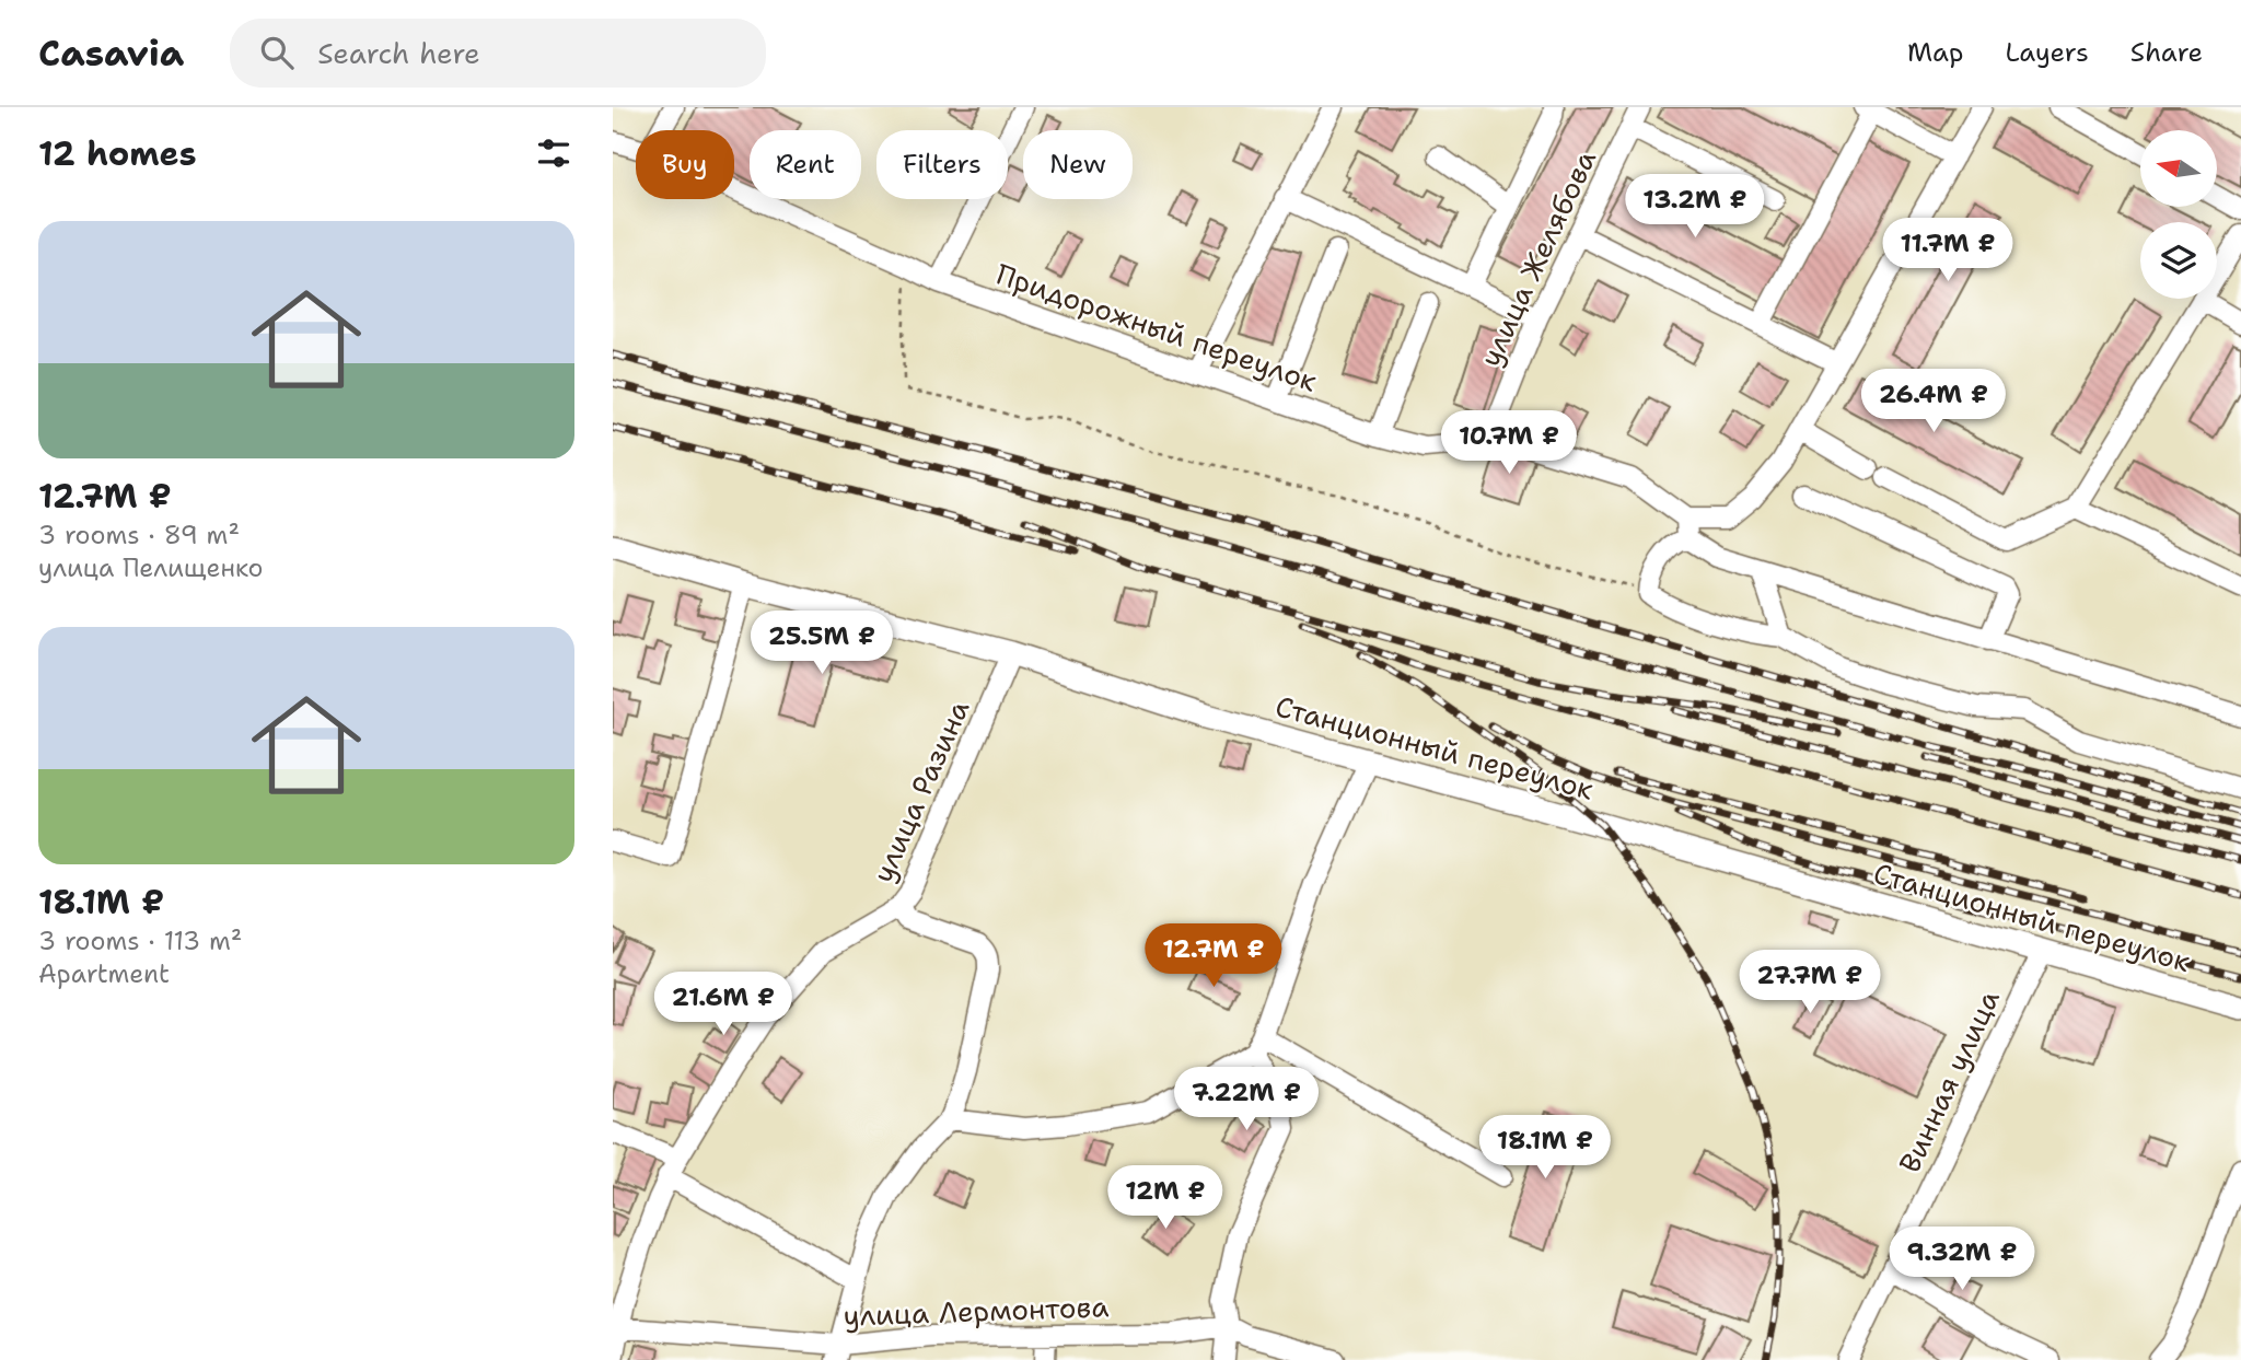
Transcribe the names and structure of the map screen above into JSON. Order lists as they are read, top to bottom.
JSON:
{
  "streets": {
    "main road": ["Станционный переулок"],
    "street": [
      "улица Желябова",
      "Придорожный переулок",
      "улица Разина",
      "Винная улица",
      "улица Лермонтова"
    ]
  },
  "crossings": [
    ["улица Желябова", "Придорожный переулок"],
    ["Станционный переулок", "улица Разина"],
    ["Станционный переулок", "Винная улица"],
    ["улица Разина", "улица Лермонтова"]
  ],
  "north": "left",
  "page": {
    "header": "Casavia",
    "search": "Search here",
    "nav": ["Map", "Layers", "Share"],
    "heading": "12 homes",
    "chip": [
      "Buy",
      "Rent",
      "Filters",
      "New"
    ],
    "price": [
      "13.2M ₽",
      "11.7M ₽",
      "26.4M ₽",
      "10.7M ₽",
      "25.5M ₽",
      "12.7M ₽",
      "27.7M ₽",
      "21.6M ₽",
      "7.22M ₽",
      "18.1M ₽",
      "12M ₽",
      "9.32M ₽"
    ],
    "list": [
      {
        "name": "12.7M ₽",
        "note": "3 rooms · 89 m² · улица Пелищенко"
      },
      {
        "name": "18.1M ₽",
        "note": "3 rooms · 113 m² · Apartment"
      }
    ]
  }
}
